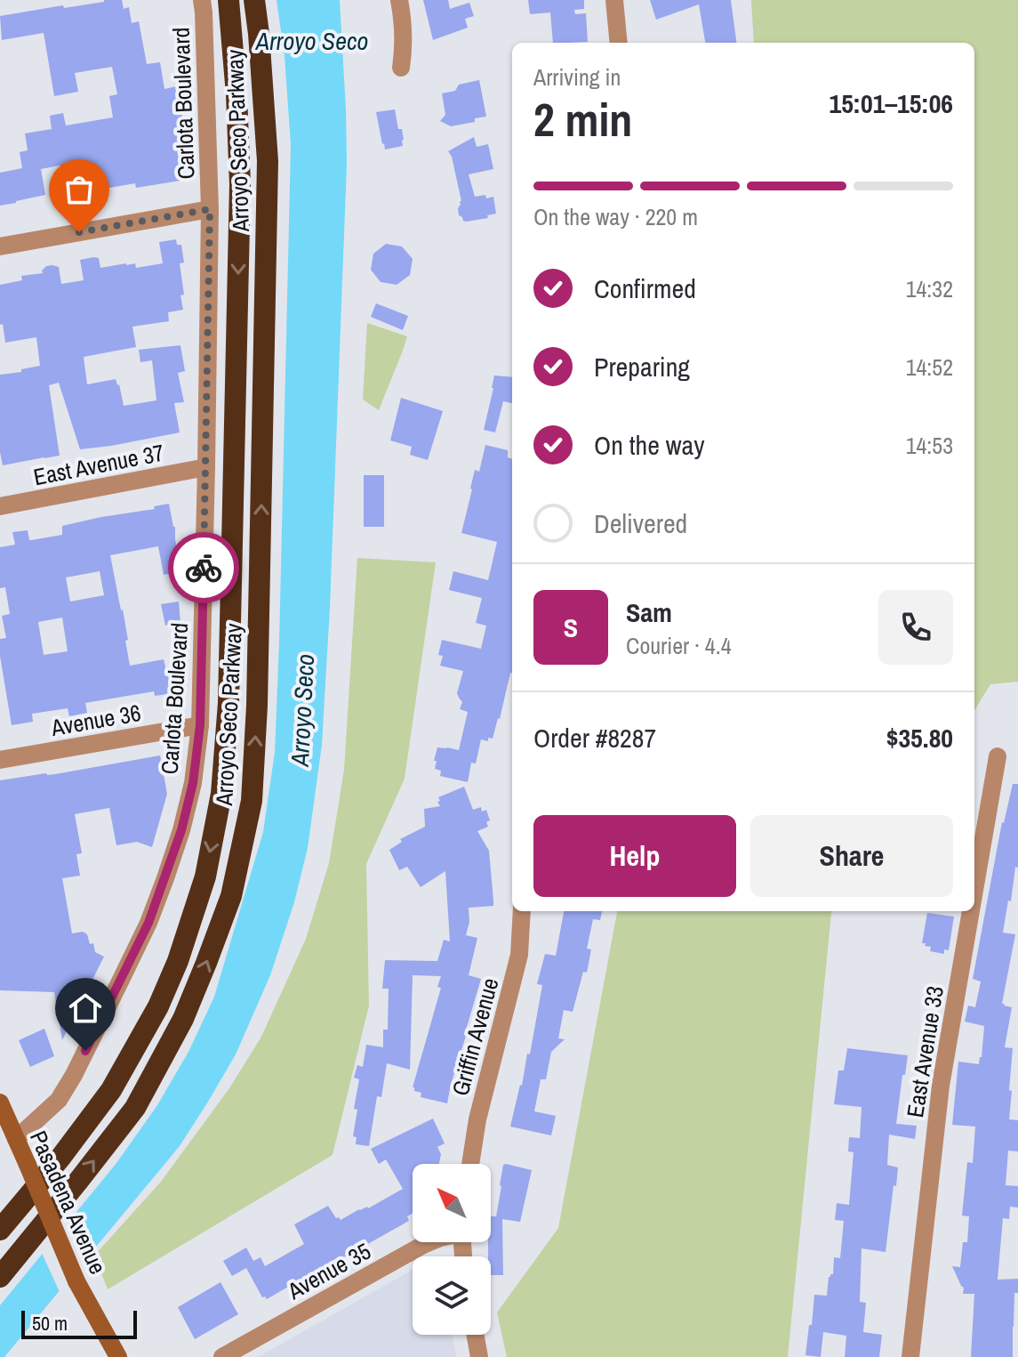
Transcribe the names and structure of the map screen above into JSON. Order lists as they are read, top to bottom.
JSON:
{
  "streets": {
    "highway": ["Arroyo Seco Parkway"],
    "main road": ["Pasadena Avenue"],
    "street": [
      "Carlota Boulevard",
      "East Avenue 37",
      "Avenue 36",
      "Griffin Avenue",
      "East Avenue 33",
      "Avenue 35"
    ]
  },
  "crossings": [
    ["Carlota Boulevard", "East Avenue 37"],
    ["Carlota Boulevard", "Avenue 36"],
    ["Carlota Boulevard", "Pasadena Avenue"]
  ],
  "water": ["Arroyo Seco"],
  "scale_bar": "50 m",
  "north": "top left",
  "page": {
    "heading": ["2 min", "Arriving in", "15:01–15:06"],
    "panel": [
      "Sam",
      "Courier · 4.4",
      "Order #8287",
      "$35.80"
    ],
    "bar": "On the way · 220 m",
    "list": [
      ["Confirmed", "14:32"],
      ["Preparing", "14:52"],
      ["On the way", "14:53"],
      "Delivered"
    ],
    "round": "S",
    "buttons": ["Help", "Share"],
    "scale": "50 m"
  }
}
